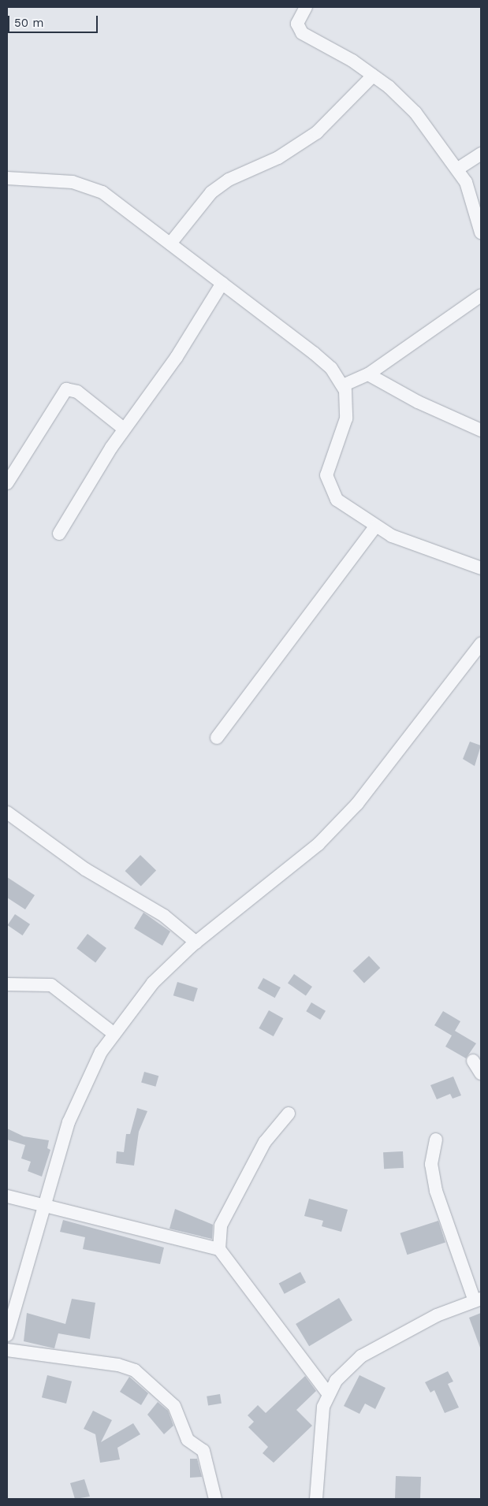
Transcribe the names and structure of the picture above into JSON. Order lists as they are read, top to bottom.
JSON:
{
  "scale_bar": "50 m"
}
